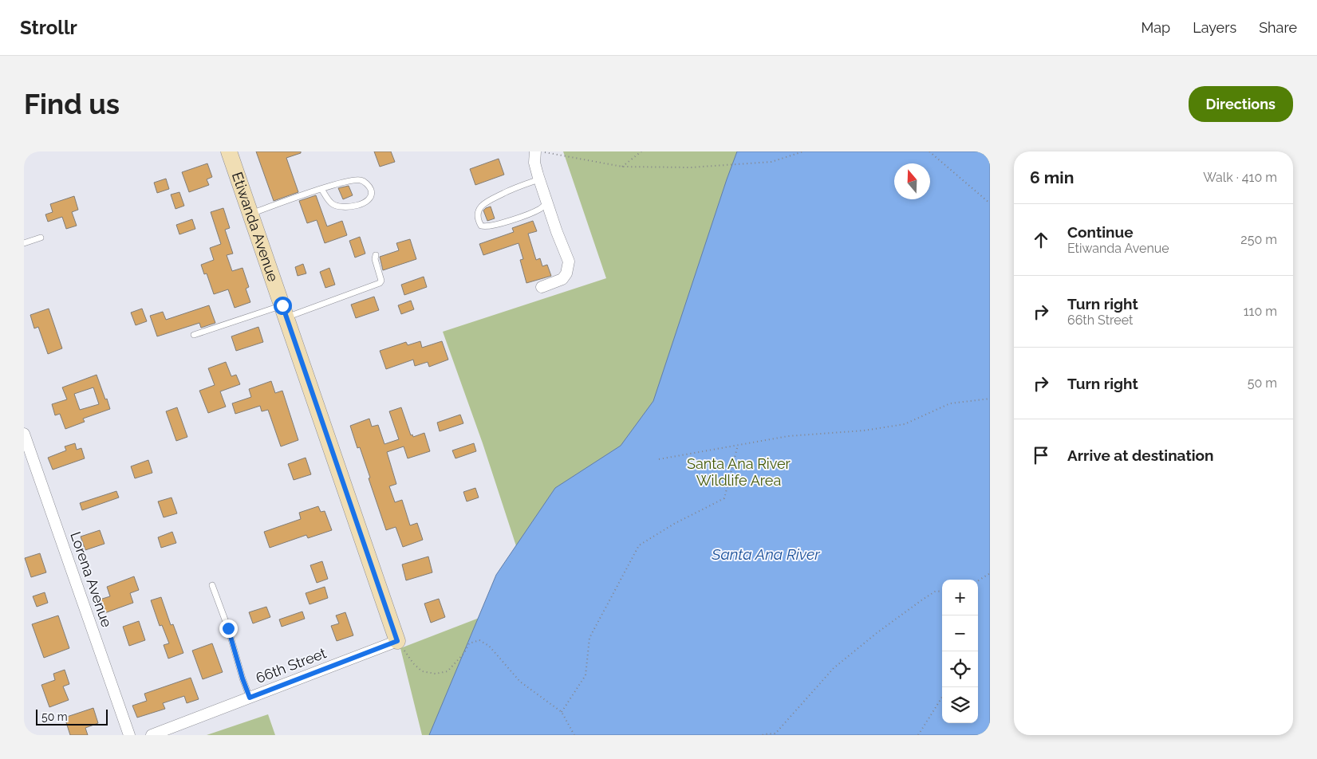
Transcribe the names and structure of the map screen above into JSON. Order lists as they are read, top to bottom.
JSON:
{
  "streets": {
    "street": ["Etiwanda Avenue", "Lorena Avenue", "66th Street"]
  },
  "crossings": [
    ["Etiwanda Avenue", "66th Street"]
  ],
  "water": ["Santa Ana River"],
  "parks": ["Santa Ana River Wildlife Area"],
  "scale_bar": "50 m",
  "north": "top",
  "page": {
    "header": "Strollr",
    "nav": ["Map", "Layers", "Share"],
    "buttons": "Directions",
    "title": "Find us",
    "heading": ["6 min", "Walk · 410 m"],
    "list": [
      ["Continue", "Etiwanda Avenue", "250 m"],
      ["Turn right", "66th Street", "110 m"],
      ["Turn right", "50 m"],
      "Arrive at destination"
    ],
    "map_buttons": ["+", "−"],
    "scale": "50 m"
  }
}
